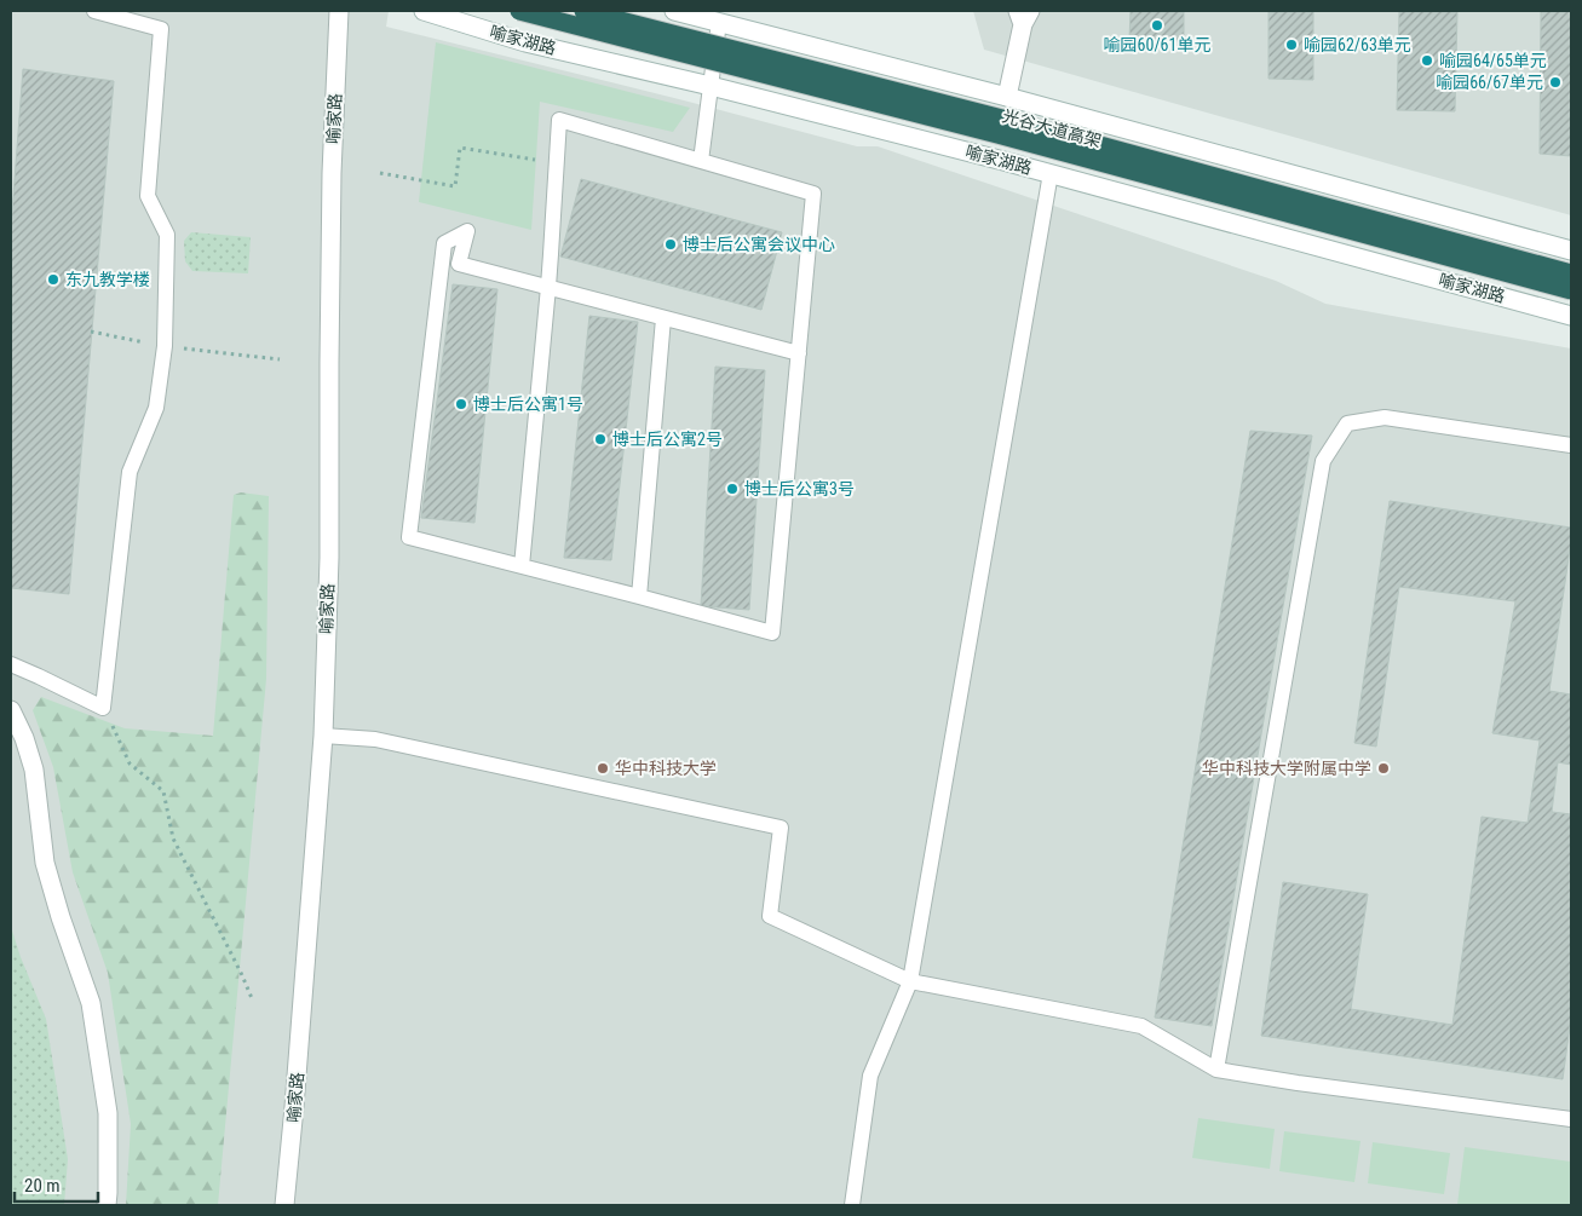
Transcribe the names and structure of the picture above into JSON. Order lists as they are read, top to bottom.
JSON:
{
  "streets": {
    "highway": ["光谷大道高架"],
    "main road": ["喻家湖路", "喻家路"]
  },
  "places": [
    "喻园60/61单元",
    "喻园62/63单元",
    "喻园64/65单元",
    "喻园66/67单元",
    "博士后公寓会议中心",
    "东九教学楼",
    "博士后公寓1号",
    "博士后公寓2号",
    "博士后公寓3号",
    "华中科技大学",
    "华中科技大学附属中学"
  ],
  "scale_bar": "20 m"
}
